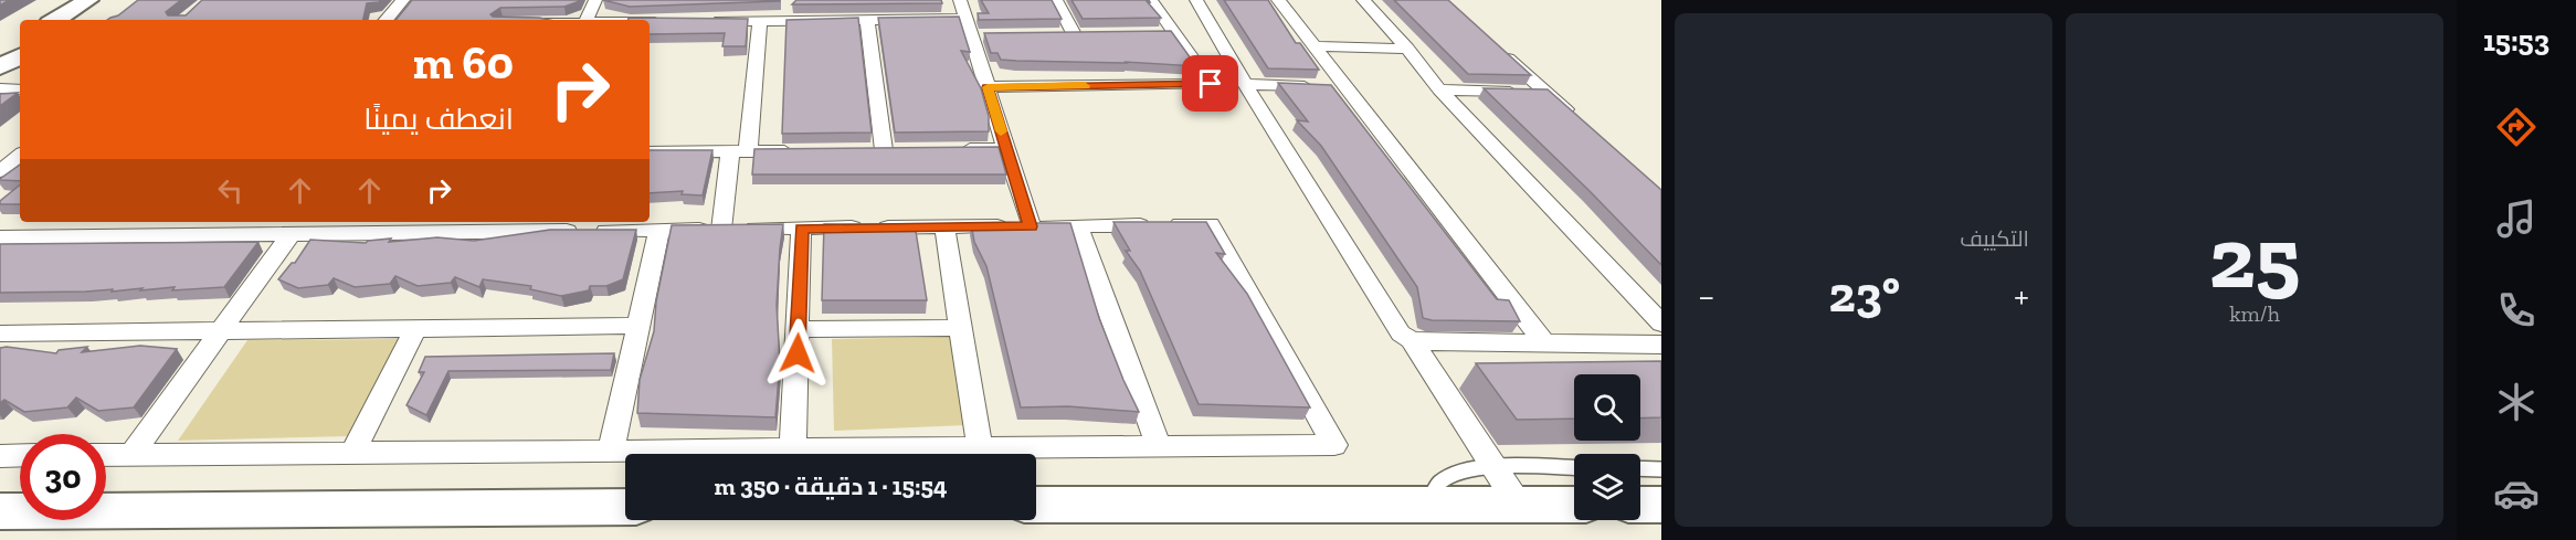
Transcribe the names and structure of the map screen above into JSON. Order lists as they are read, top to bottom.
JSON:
{
  "page": {
    "tabs": "15:53",
    "tile": [
      ["25", "km/h"],
      "التكييف"
    ],
    "turn": ["60 m", "انعطف يمينًا"],
    "heat": ["−", "23°", "+"],
    "limit": "30",
    "trip": "15:54 · 1 دقيقة · 350 m"
  }
}
